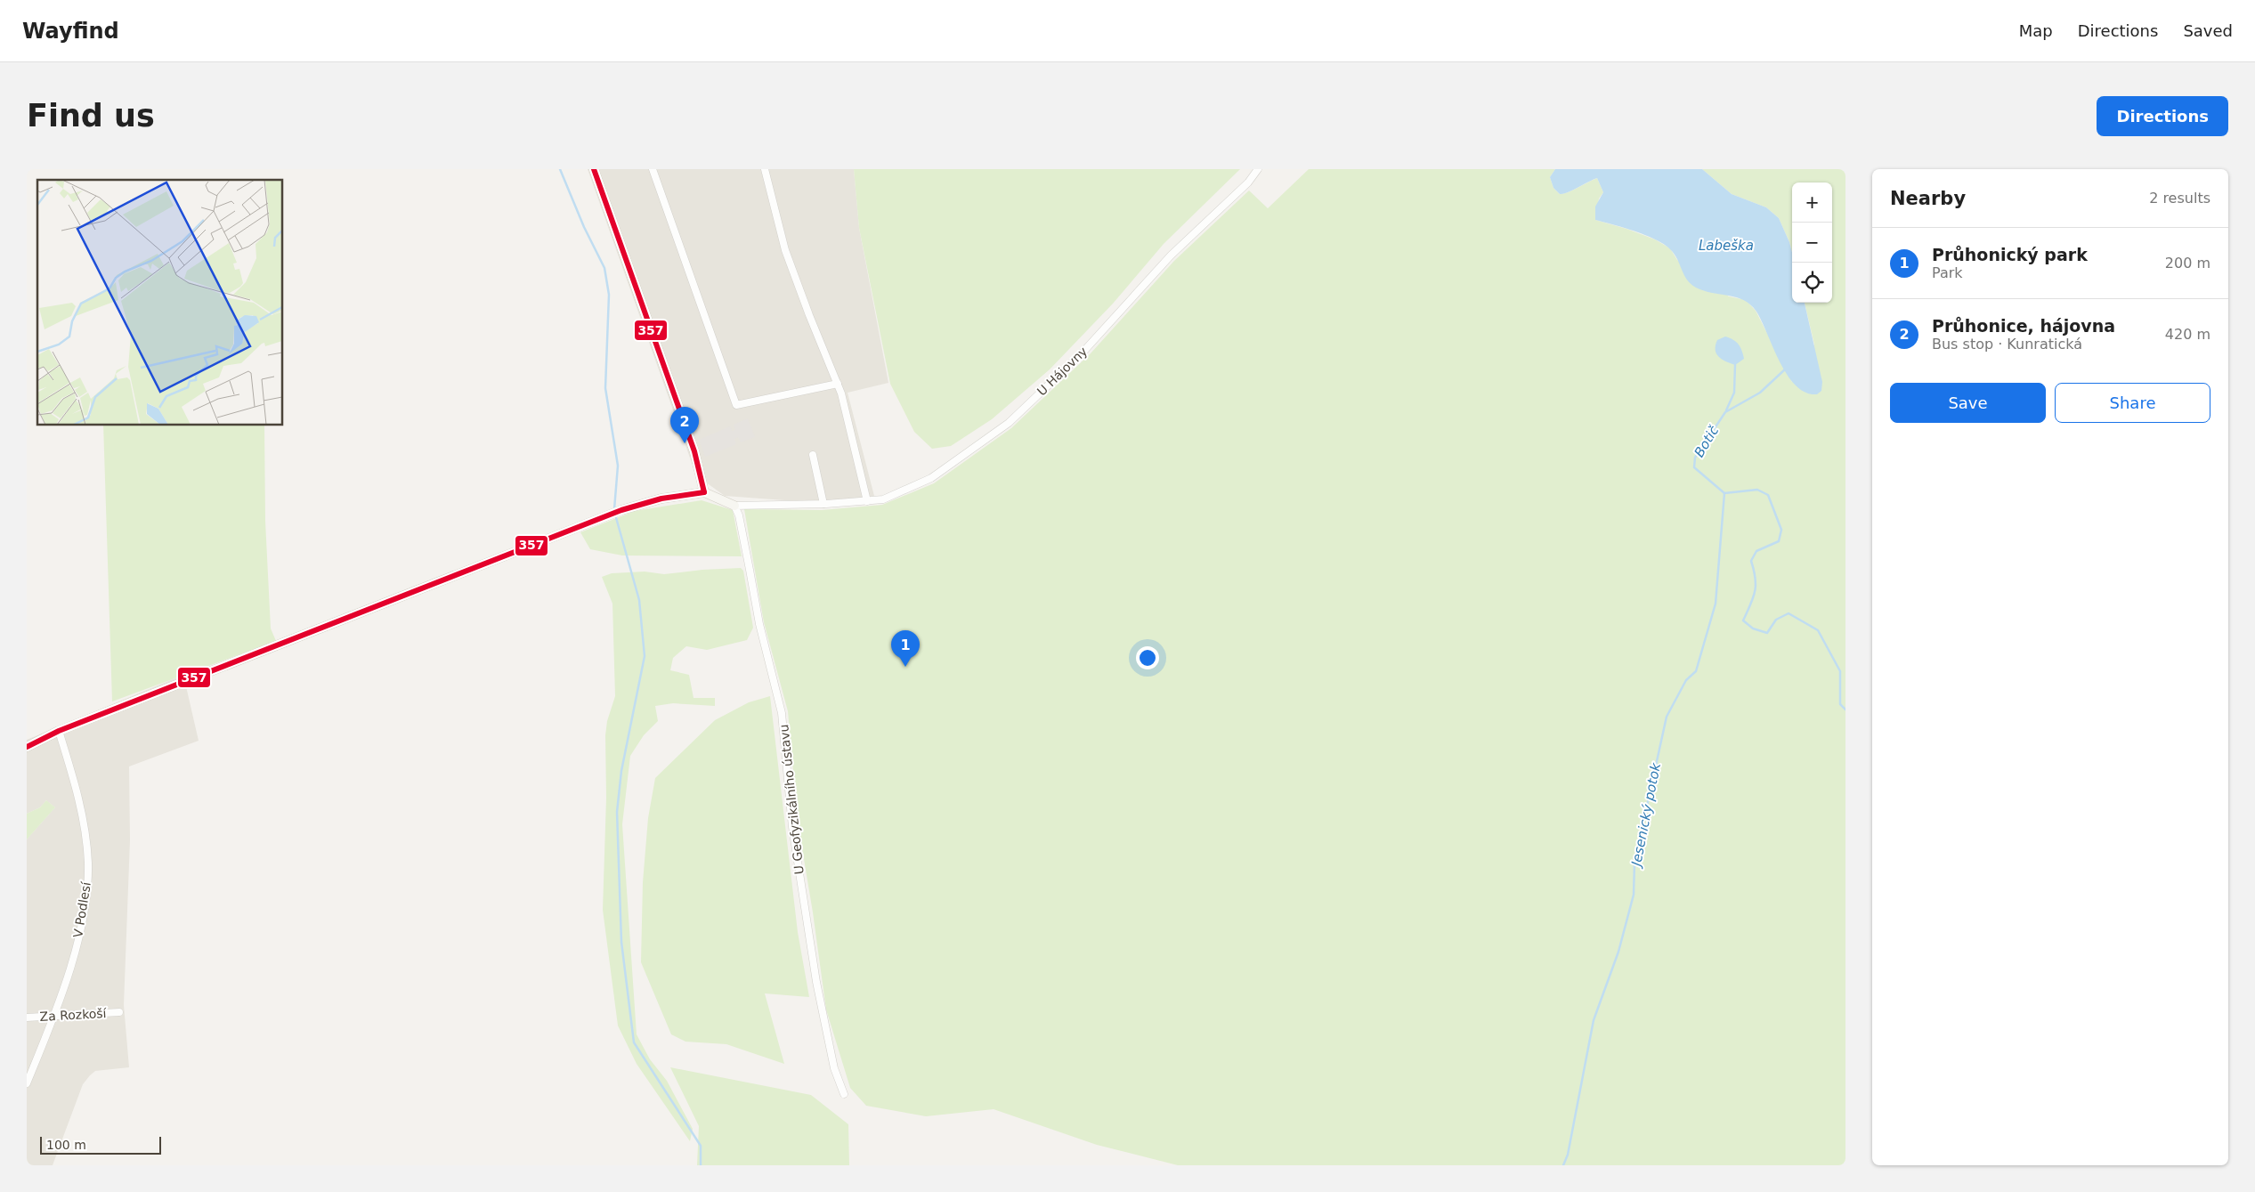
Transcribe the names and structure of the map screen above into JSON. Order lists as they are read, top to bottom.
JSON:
{
  "streets": {
    "street": [
      "U Hájovny",
      "U Geofyzikálního ústavu",
      "V Podlesí",
      "Za Rozkoší"
    ]
  },
  "crossings": [
    ["U Hájovny", "U Geofyzikálního ústavu"],
    ["V Podlesí", "Za Rozkoší"]
  ],
  "water": ["Labeška", "Botič", "Jesenický potok"],
  "lines": ["transit line 357"],
  "scale_bar": "100 m",
  "page": {
    "header": "Wayfind",
    "nav": ["Map", "Directions", "Saved"],
    "buttons": [
      "Directions",
      ["Save", "Share"]
    ],
    "title": "Find us",
    "heading": ["Nearby", "2 results"],
    "map_buttons": ["+", "−"],
    "list": [
      {
        "mark": "1",
        "name": "Průhonický park",
        "note": "Park",
        "value": "200 m"
      },
      {
        "mark": "2",
        "name": "Průhonice, hájovna",
        "note": "Bus stop · Kunratická",
        "value": "420 m"
      }
    ],
    "pins": ["2", "1"],
    "scale": "100 m"
  }
}
